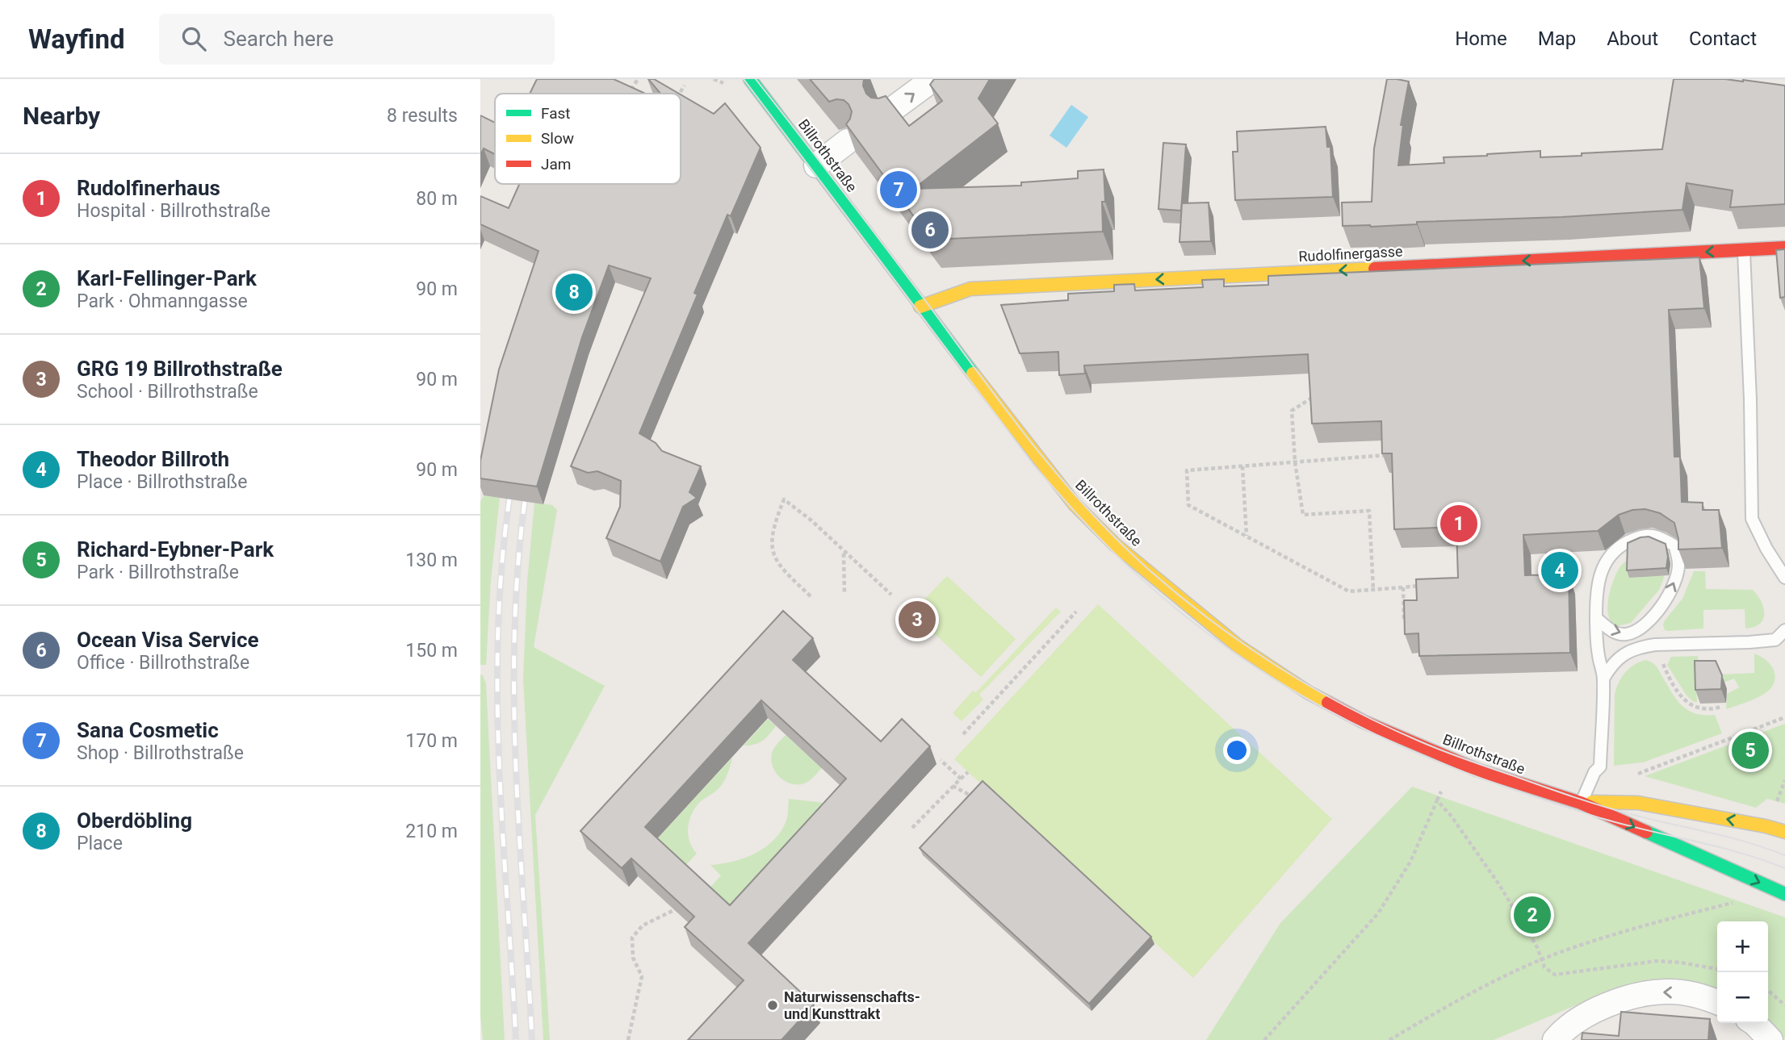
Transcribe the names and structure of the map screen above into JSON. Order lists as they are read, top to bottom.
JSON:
{
  "streets": {
    "main road": ["Billrothstraße", "Rudolfinergasse"]
  },
  "crossings": [
    ["Billrothstraße", "Rudolfinergasse"]
  ],
  "one_way": ["Rudolfinergasse"],
  "places": ["Naturwissenschafts- und Kunsttrakt"],
  "legend": ["Fast", "Slow", "Jam"],
  "page": {
    "header": "Wayfind",
    "search": "Search here",
    "nav": [
      "Home",
      "Map",
      "About",
      "Contact"
    ],
    "heading": ["Nearby", "8 results"],
    "list": [
      {
        "mark": "1",
        "name": "Rudolfinerhaus",
        "note": "Hospital · Billrothstraße",
        "value": "80 m"
      },
      {
        "mark": "2",
        "name": "Karl-Fellinger-Park",
        "note": "Park · Ohmanngasse",
        "value": "90 m"
      },
      {
        "mark": "3",
        "name": "GRG 19 Billrothstraße",
        "note": "School · Billrothstraße",
        "value": "90 m"
      },
      {
        "mark": "4",
        "name": "Theodor Billroth",
        "note": "Place · Billrothstraße",
        "value": "90 m"
      },
      {
        "mark": "5",
        "name": "Richard-Eybner-Park",
        "note": "Park · Billrothstraße",
        "value": "130 m"
      },
      {
        "mark": "6",
        "name": "Ocean Visa Service",
        "note": "Office · Billrothstraße",
        "value": "150 m"
      },
      {
        "mark": "7",
        "name": "Sana Cosmetic",
        "note": "Shop · Billrothstraße",
        "value": "170 m"
      },
      {
        "mark": "8",
        "name": "Oberdöbling",
        "note": "Place",
        "value": "210 m"
      }
    ],
    "pins": [
      "7",
      "6",
      "8",
      "1",
      "4",
      "3",
      "5",
      "2"
    ],
    "map_buttons": ["+", "−"]
  }
}
